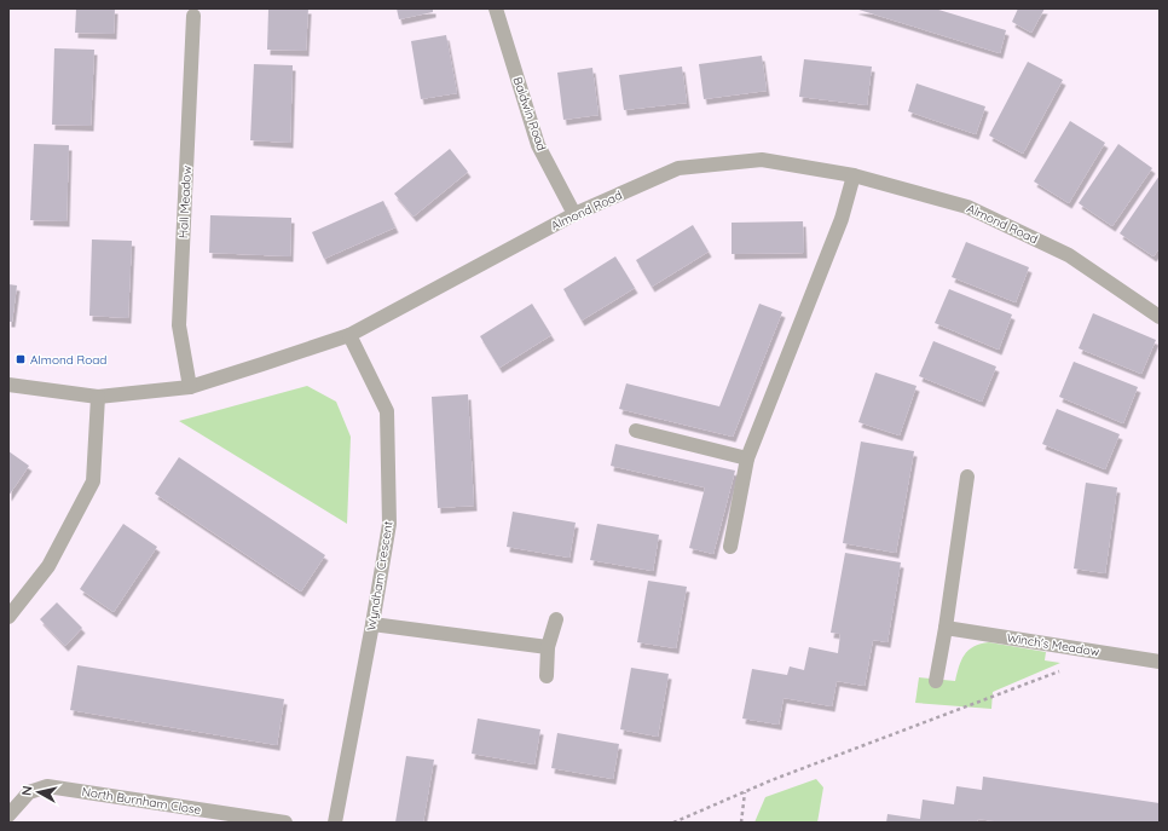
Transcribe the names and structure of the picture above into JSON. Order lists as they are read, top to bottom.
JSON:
{
  "streets": {
    "street": [
      "Baldwin Road",
      "Hall Meadow",
      "Almond Road",
      "Wyndham Crescent",
      "Winch's Meadow",
      "North Burnham Close"
    ]
  },
  "crossings": [
    ["Baldwin Road", "Almond Road"],
    ["Hall Meadow", "Almond Road"],
    ["Almond Road", "Wyndham Crescent"]
  ],
  "places": {
    "transit": ["Almond Road"]
  },
  "north": "left"
}
